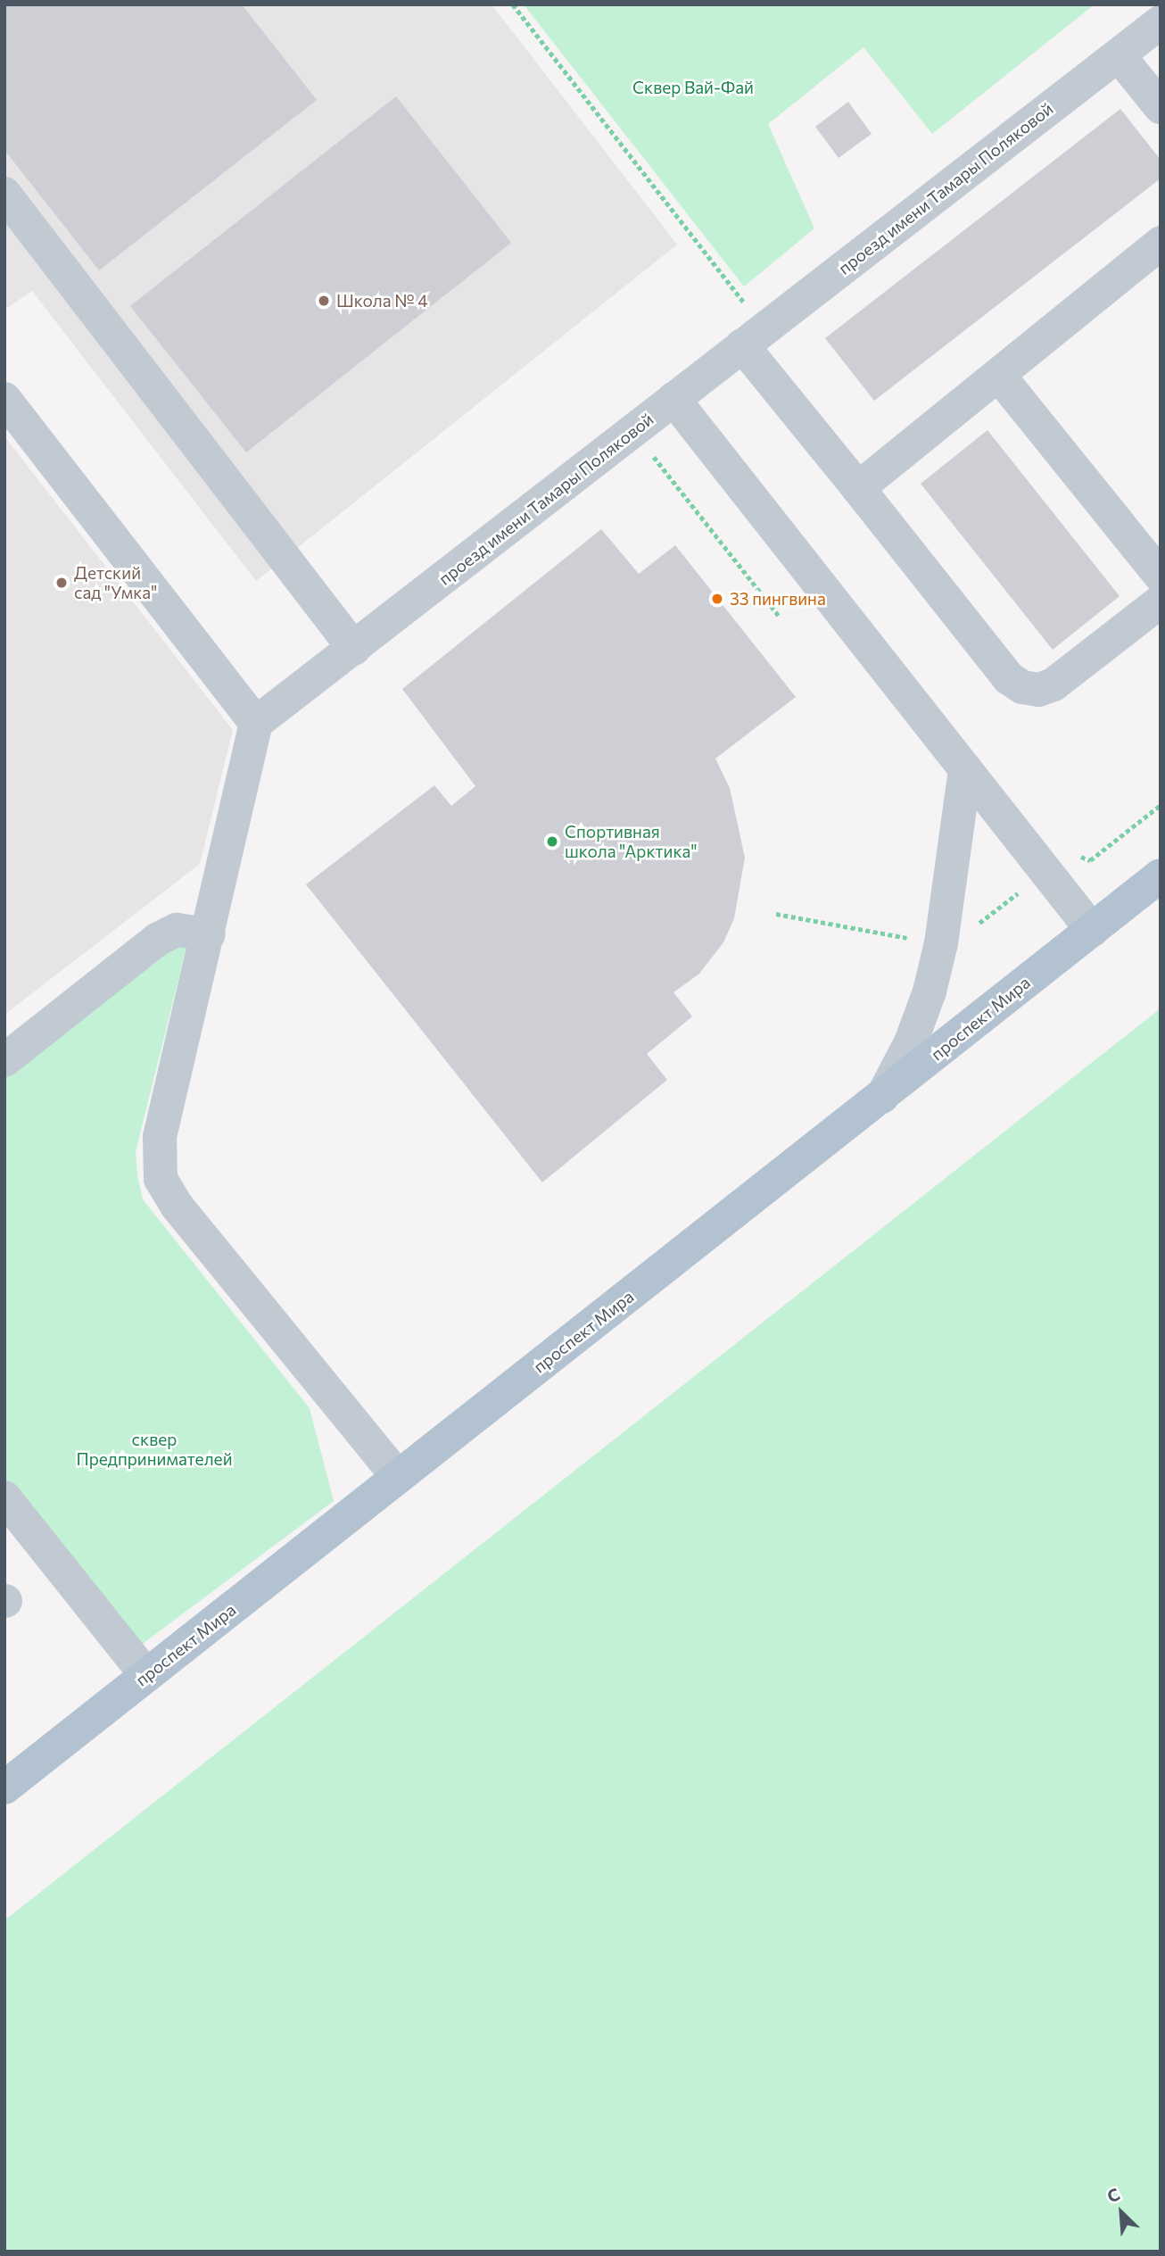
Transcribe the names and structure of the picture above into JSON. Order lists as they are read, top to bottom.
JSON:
{
  "streets": {
    "main road": ["проспект Мира"],
    "lane": ["проезд имени Тамары Поляковой"]
  },
  "parks": ["Сквер Вай-Фай", "сквер Предпринимателей"],
  "places": [
    "Школа № 4",
    "Детский сад \"Умка\"",
    "33 пингвина",
    "Спортивная школа \"Арктика\""
  ],
  "north": "top left"
}
